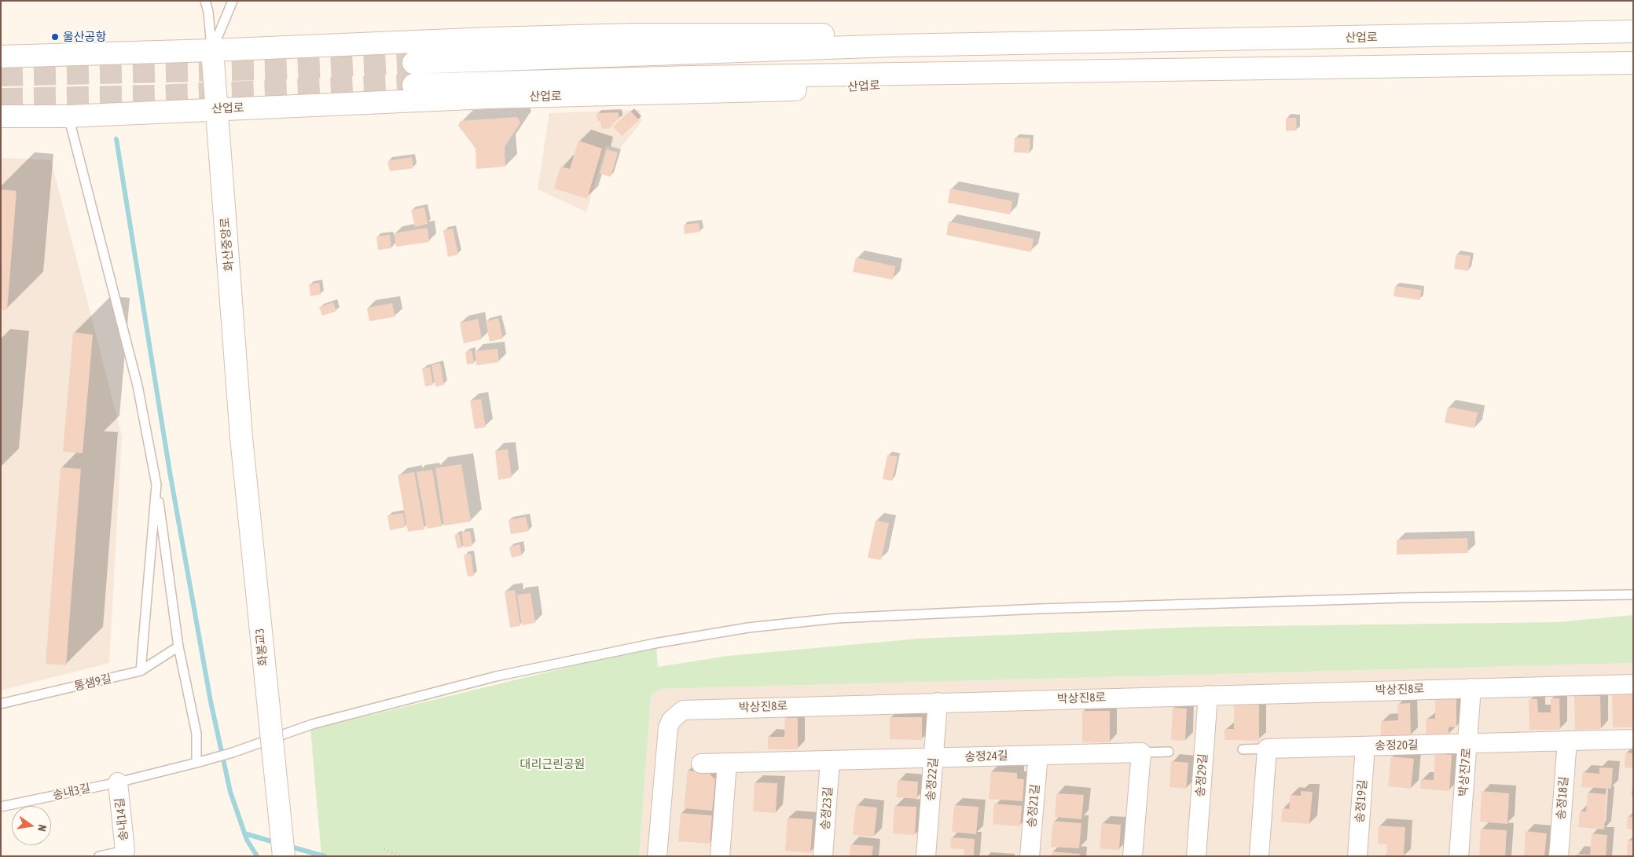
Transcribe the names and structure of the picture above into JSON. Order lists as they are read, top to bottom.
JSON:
{
  "streets": {
    "main road": ["산업로", "화산중앙로", "화봉교3"],
    "street": [
      "박상진8로",
      "송정20길",
      "송정24길",
      "박상진7로",
      "송정29길",
      "송정22길",
      "송정18길",
      "송정19길",
      "송정21길",
      "송정23길",
      "송내14길"
    ],
    "lane": ["통샘9길", "송내3길"]
  },
  "crossings": [
    ["산업로", "화산중앙로"],
    ["화산중앙로", "화봉교3"],
    ["박상진8로", "박상진7로"],
    ["박상진8로", "송정29길"],
    ["박상진8로", "송정22길"],
    ["송정20길", "박상진7로"],
    ["송정20길", "송정18길"],
    ["송정20길", "송정19길"],
    ["송정24길", "송정22길"],
    ["송정24길", "송정21길"],
    ["송정24길", "송정23길"],
    ["송내3길", "송내14길"]
  ],
  "parks": ["대리근린공원"],
  "places": ["울산공항"],
  "north": "right"
}
